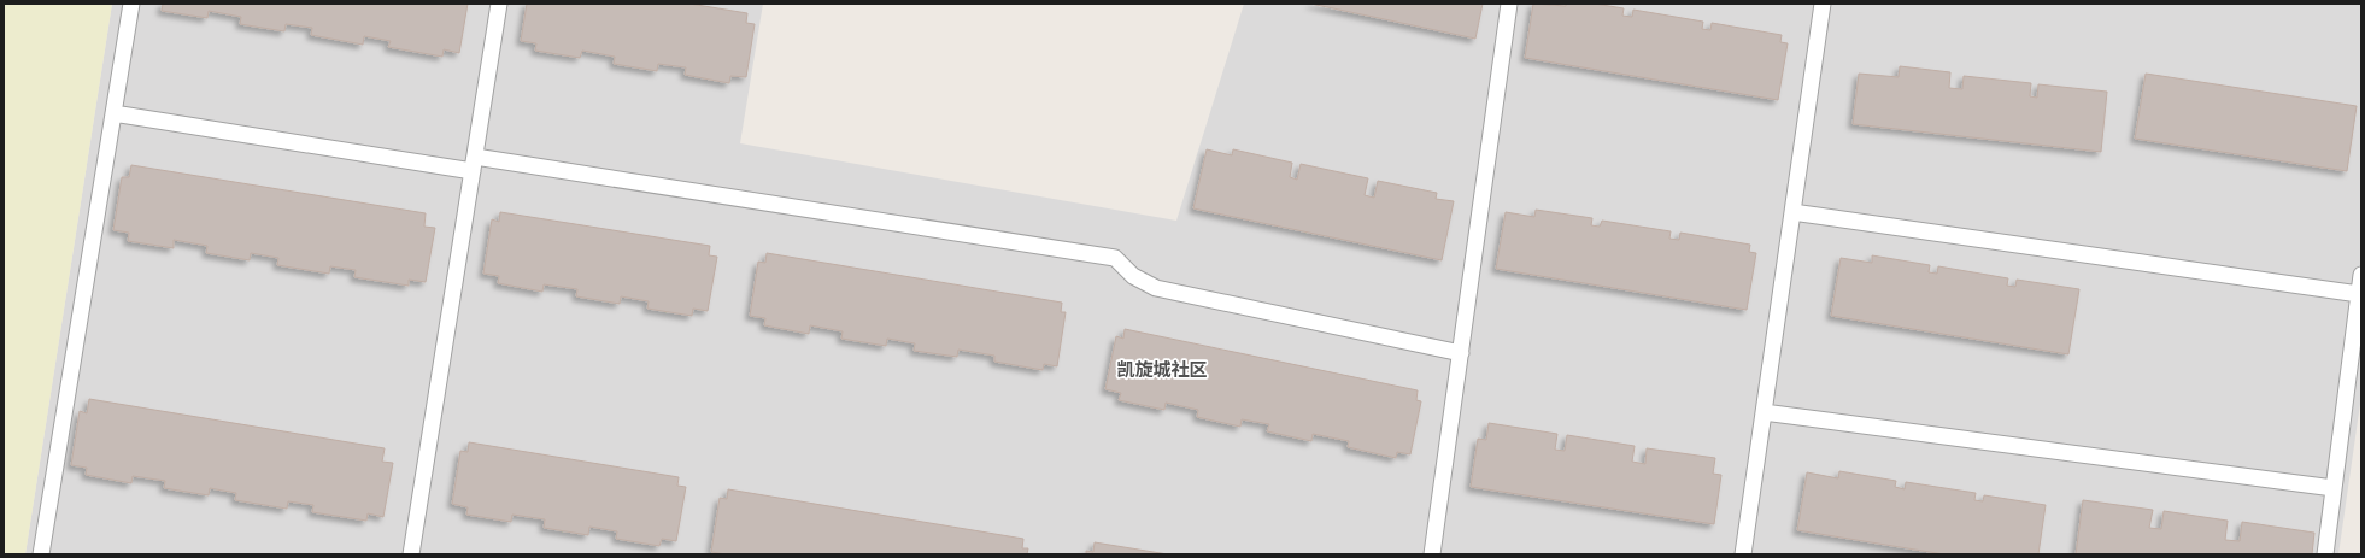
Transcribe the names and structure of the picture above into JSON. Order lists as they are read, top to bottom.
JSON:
{
  "districts": ["凯旋城社区"]
}
